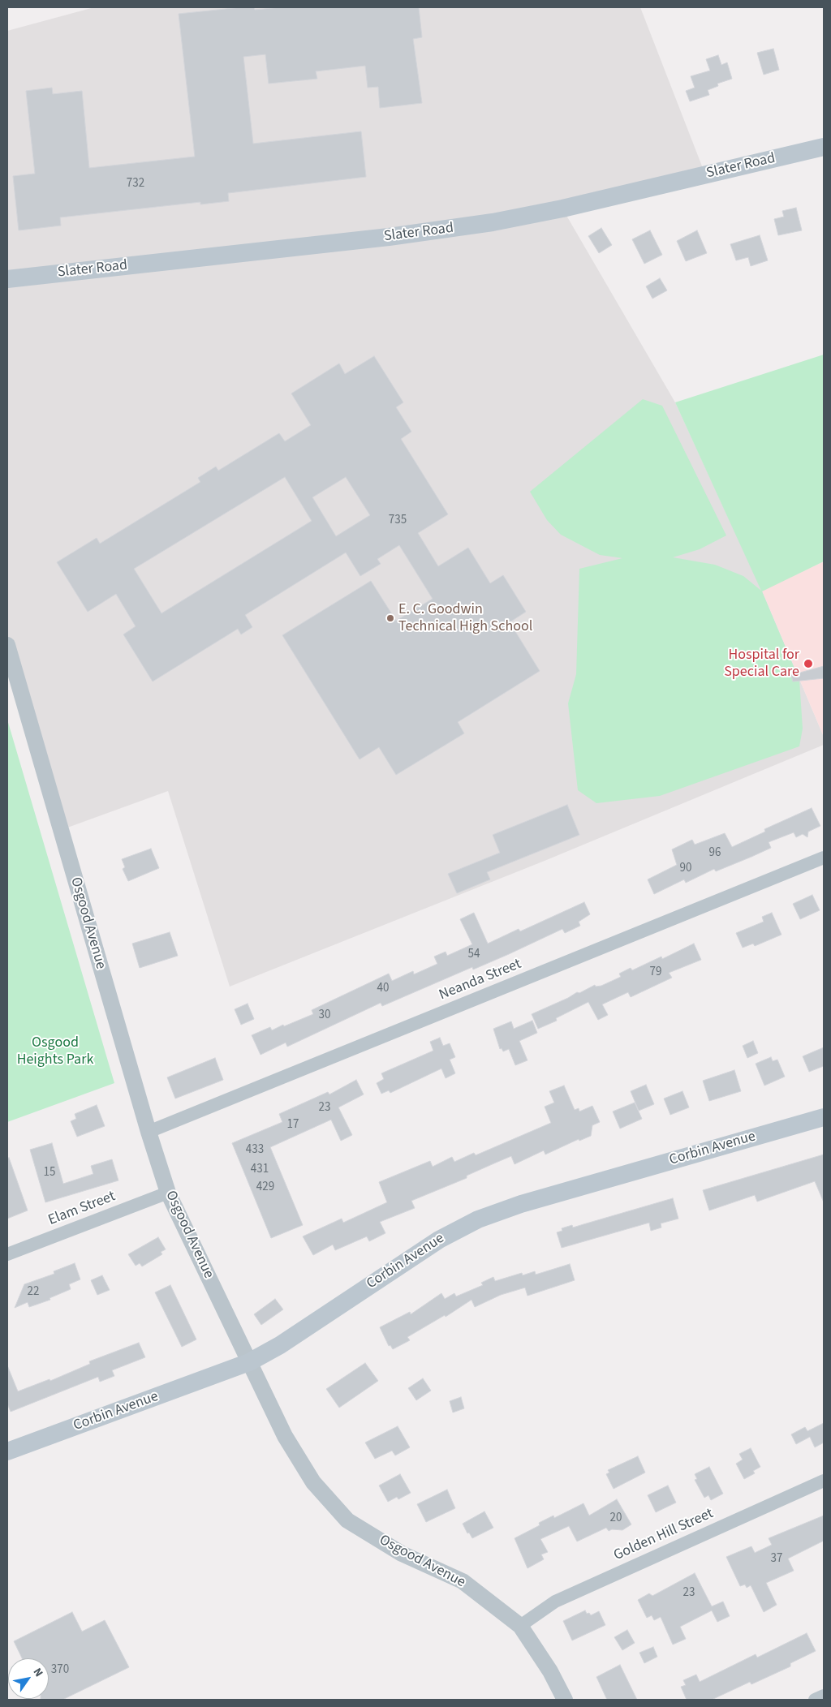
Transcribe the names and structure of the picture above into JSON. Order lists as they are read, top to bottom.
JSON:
{
  "streets": {
    "main road": ["Slater Road", "Corbin Avenue"],
    "street": [
      "Osgood Avenue",
      "Neanda Street",
      "Elam Street",
      "Golden Hill Street"
    ]
  },
  "crossings": [
    ["Osgood Avenue", "Neanda Street"],
    ["Osgood Avenue", "Corbin Avenue"],
    ["Osgood Avenue", "Elam Street"],
    ["Osgood Avenue", "Golden Hill Street"]
  ],
  "parks": ["Osgood Heights Park"],
  "places": ["E. C. Goodwin Technical High School", "Hospital for Special Care"],
  "house_numbers": [
    "732",
    "735",
    "96",
    "90",
    "54",
    "79",
    "40",
    "30",
    "23",
    "17",
    "433",
    "431",
    "15",
    "429",
    "22",
    "20",
    "37",
    "23",
    "370"
  ],
  "north": "top right"
}
